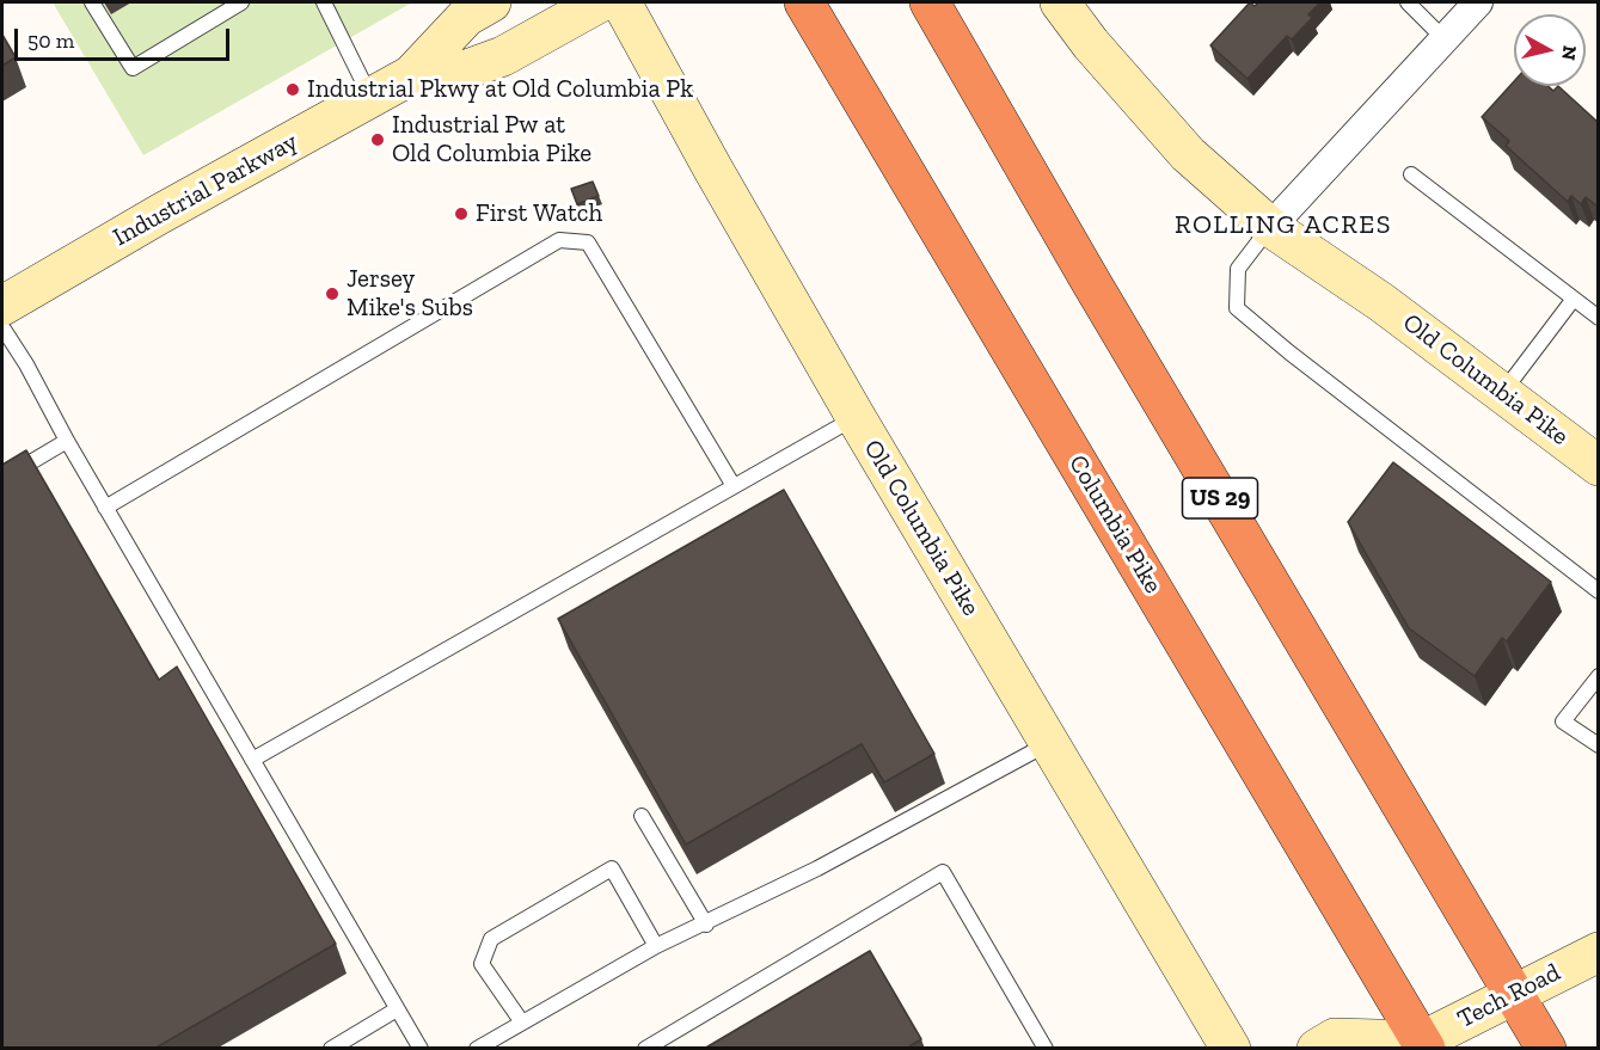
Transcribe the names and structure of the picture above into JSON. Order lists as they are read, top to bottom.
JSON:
{
  "streets": {
    "highway": ["US 29", "Columbia Pike"],
    "street": ["Industrial Parkway", "Old Columbia Pike", "Tech Road"]
  },
  "crossings": [
    ["US 29", "Tech Road"],
    ["Columbia Pike", "Tech Road"]
  ],
  "districts": ["ROLLING ACRES"],
  "places": [
    "Industrial Pkwy at Old Columbia Pk",
    "Industrial Pw at Old Columbia Pike",
    "First Watch",
    "Jersey Mike's Subs"
  ],
  "scale_bar": "50 m",
  "north": "right"
}
